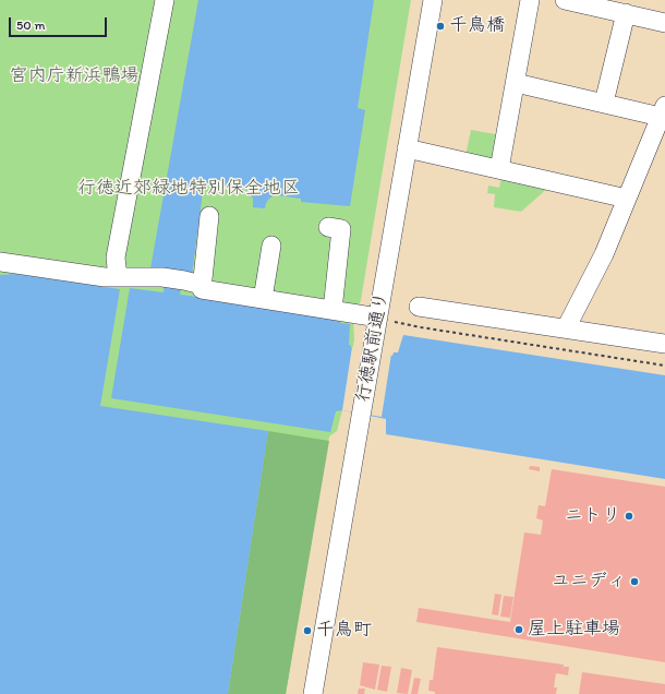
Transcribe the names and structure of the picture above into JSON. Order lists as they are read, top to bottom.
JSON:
{
  "streets": {
    "street": ["行徳駅前通り"]
  },
  "parks": ["宮内庁新浜鴨場", "行徳近郊緑地特別保全地区"],
  "places": [
    "千鳥橋",
    "ニトリ",
    "ユニディ",
    "屋上駐車場",
    "千鳥町"
  ],
  "scale_bar": "50 m"
}
